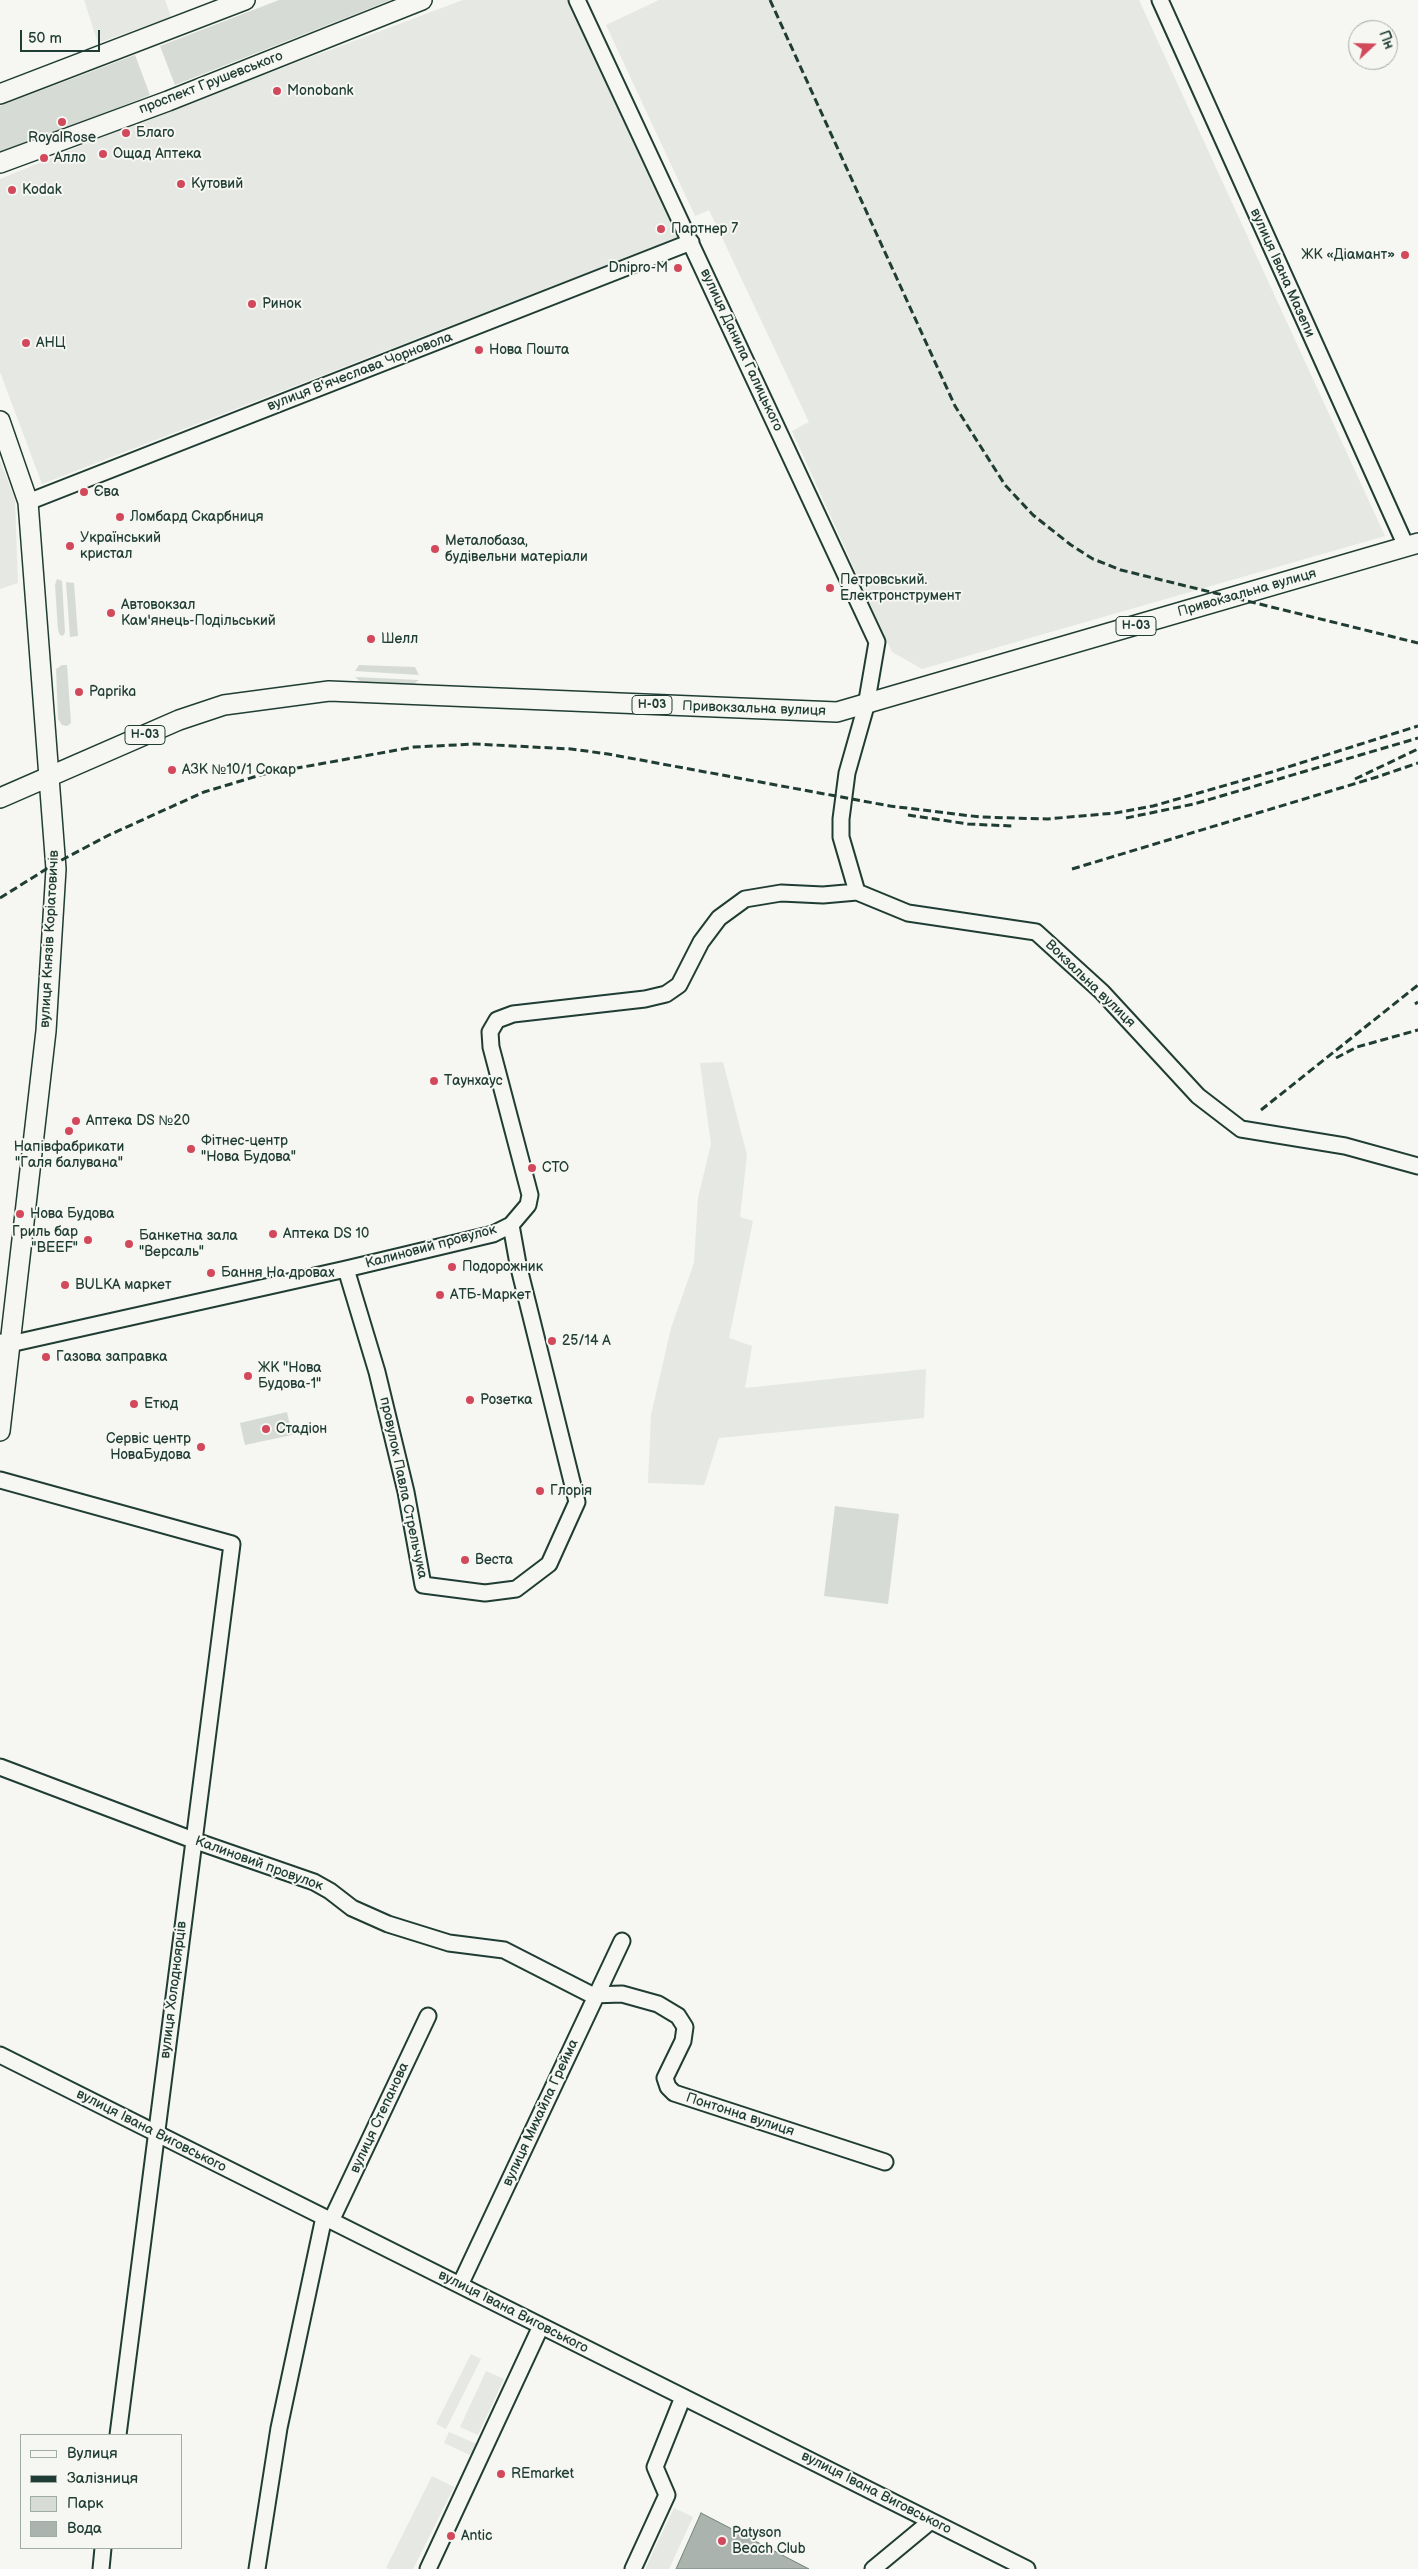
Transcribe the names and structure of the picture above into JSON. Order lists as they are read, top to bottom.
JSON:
{
  "streets": {
    "main road": [
      "проспект Грушевського",
      "Привокзальна вулиця",
      "Н-03",
      "вулиця Князів Коріатовичів"
    ],
    "street": [
      "вулиця Івана Мазепи",
      "вулиця Данила Галицького",
      "вулиця В'ячеслава Чорновола",
      "Вокзальна вулиця",
      "Калиновий провулок",
      "провулок Павла Стрельчука",
      "вулиця Холодноярців",
      "вулиця Михайла Грейма",
      "Понтонна вулиця",
      "вулиця Степанова",
      "вулиця Івана Виговського"
    ]
  },
  "crossings": [
    ["вулиця Івана Мазепи", "Привокзальна вулиця"],
    ["вулиця Данила Галицького", "вулиця В'ячеслава Чорновола"],
    ["вулиця Данила Галицького", "Привокзальна вулиця"],
    ["вулиця В'ячеслава Чорновола", "вулиця Князів Коріатовичів"],
    ["Привокзальна вулиця", "Н-03"],
    ["Привокзальна вулиця", "вулиця Князів Коріатовичів"],
    ["Н-03", "вулиця Князів Коріатовичів"],
    ["вулиця Князів Коріатовичів", "Калиновий провулок"],
    ["Вокзальна вулиця", "Калиновий провулок"],
    ["Калиновий провулок", "провулок Павла Стрельчука"],
    ["Калиновий провулок", "вулиця Холодноярців"],
    ["Калиновий провулок", "вулиця Михайла Грейма"],
    ["Калиновий провулок", "Понтонна вулиця"],
    ["вулиця Холодноярців", "вулиця Івана Виговського"],
    ["вулиця Михайла Грейма", "Понтонна вулиця"],
    ["вулиця Михайла Грейма", "вулиця Івана Виговського"],
    ["вулиця Степанова", "вулиця Івана Виговського"]
  ],
  "places": [
    "Monobank",
    "RoyalRose",
    "Благо",
    "Ощад Аптека",
    "Алло",
    "Кутовий",
    "Kodak",
    "Партнер 7",
    "ЖК «Діамант»",
    "Dnipro-M",
    "Ринок",
    "АНЦ",
    "Нова Пошта",
    "Єва",
    "Ломбард Скарбниця",
    "Український кристал",
    "Металобаза, будівельни матеріали",
    "Петровський. Електронструмент",
    "Автовокзал Кам'янець-Подільський",
    "Шелл",
    "Paprika",
    "АЗК №10/1 Сокар",
    "Таунхаус",
    "Аптека DS №20",
    "Напівфабрикати \"Галя балувана\"",
    "Фітнес-центр \"Нова Будова\"",
    "СТО",
    "Нова Будова",
    "Аптека DS 10",
    "Гриль бар \"BEEF\"",
    "Банкетна зала \"Версаль\"",
    "Подорожник",
    "Бання На дровах",
    "BULKA маркет",
    "АТБ-Маркет",
    "25/14 А",
    "Газова заправка",
    "ЖК \"Нова Будова-1\"",
    "Розетка",
    "Етюд",
    "Стадіон",
    "Сервіс центр НоваБудова",
    "Глорія",
    "Веста",
    "REmarket",
    "Antic",
    "Patyson Beach Club"
  ],
  "legend": [
    "Вулиця",
    "Залізниця",
    "Парк",
    "Вода"
  ],
  "scale_bar": "50 m",
  "north": "right"
}
